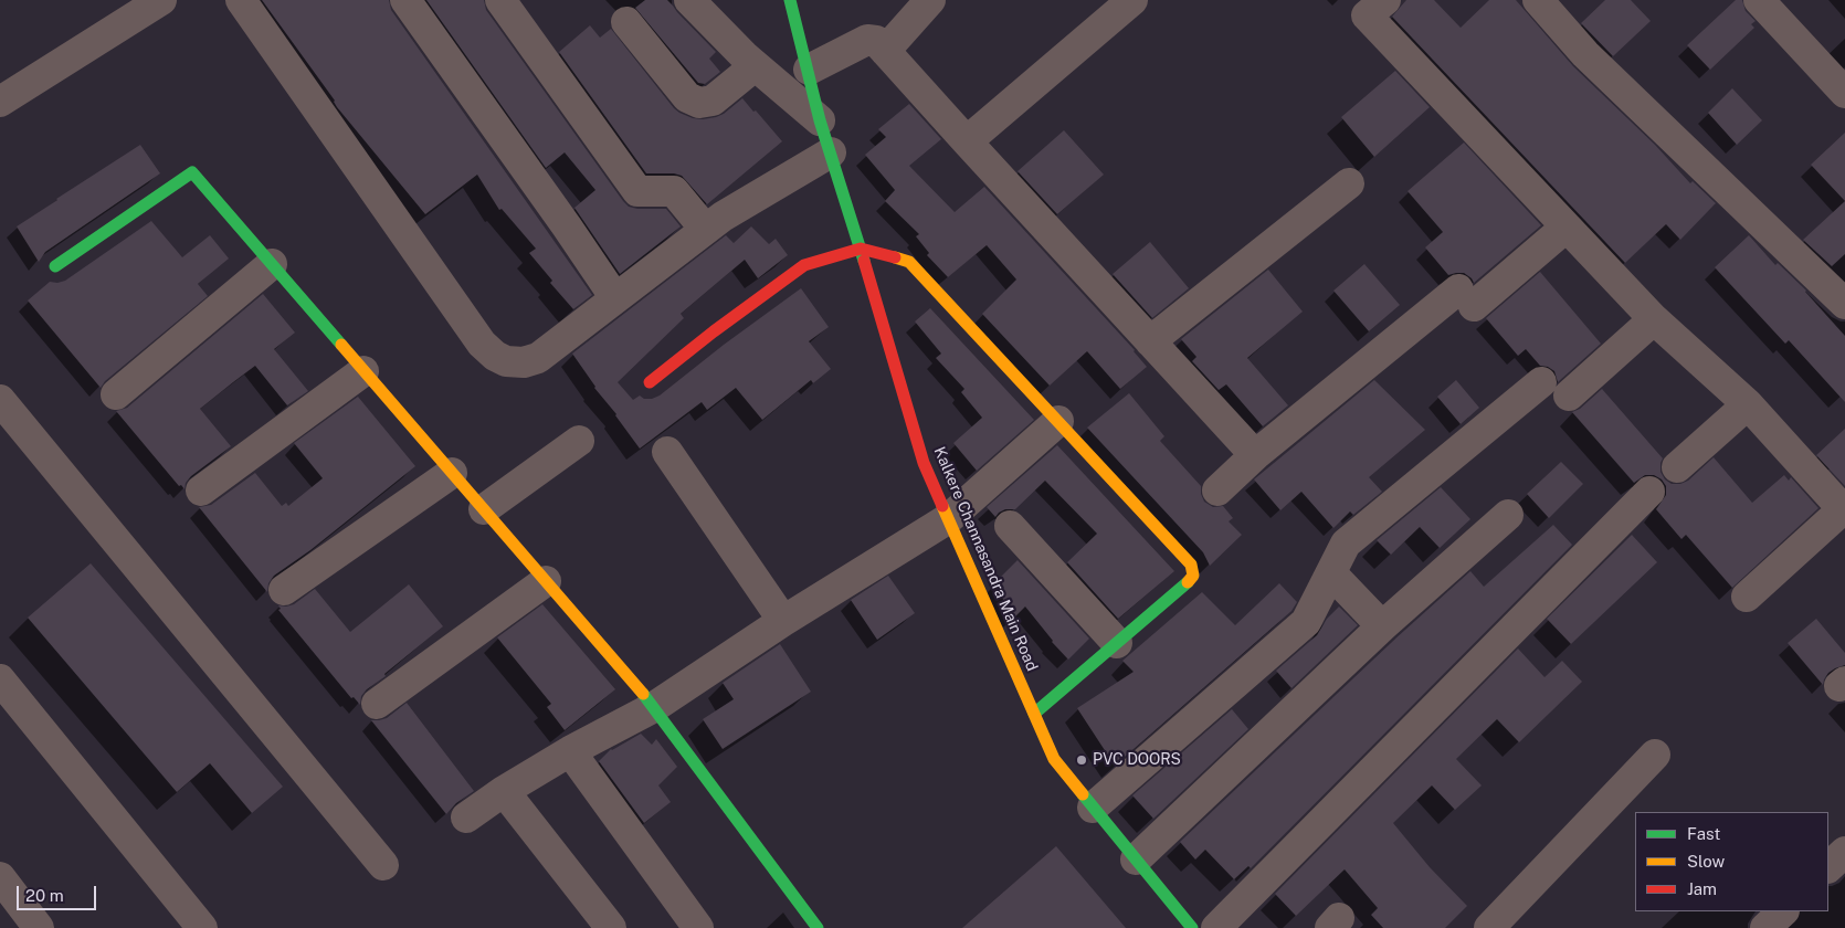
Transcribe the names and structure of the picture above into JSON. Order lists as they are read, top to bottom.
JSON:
{
  "streets": {
    "street": ["Kalkere Channasandra Main Road"]
  },
  "places": ["PVC DOORS"],
  "legend": ["Fast", "Slow", "Jam"],
  "scale_bar": "20 m"
}
